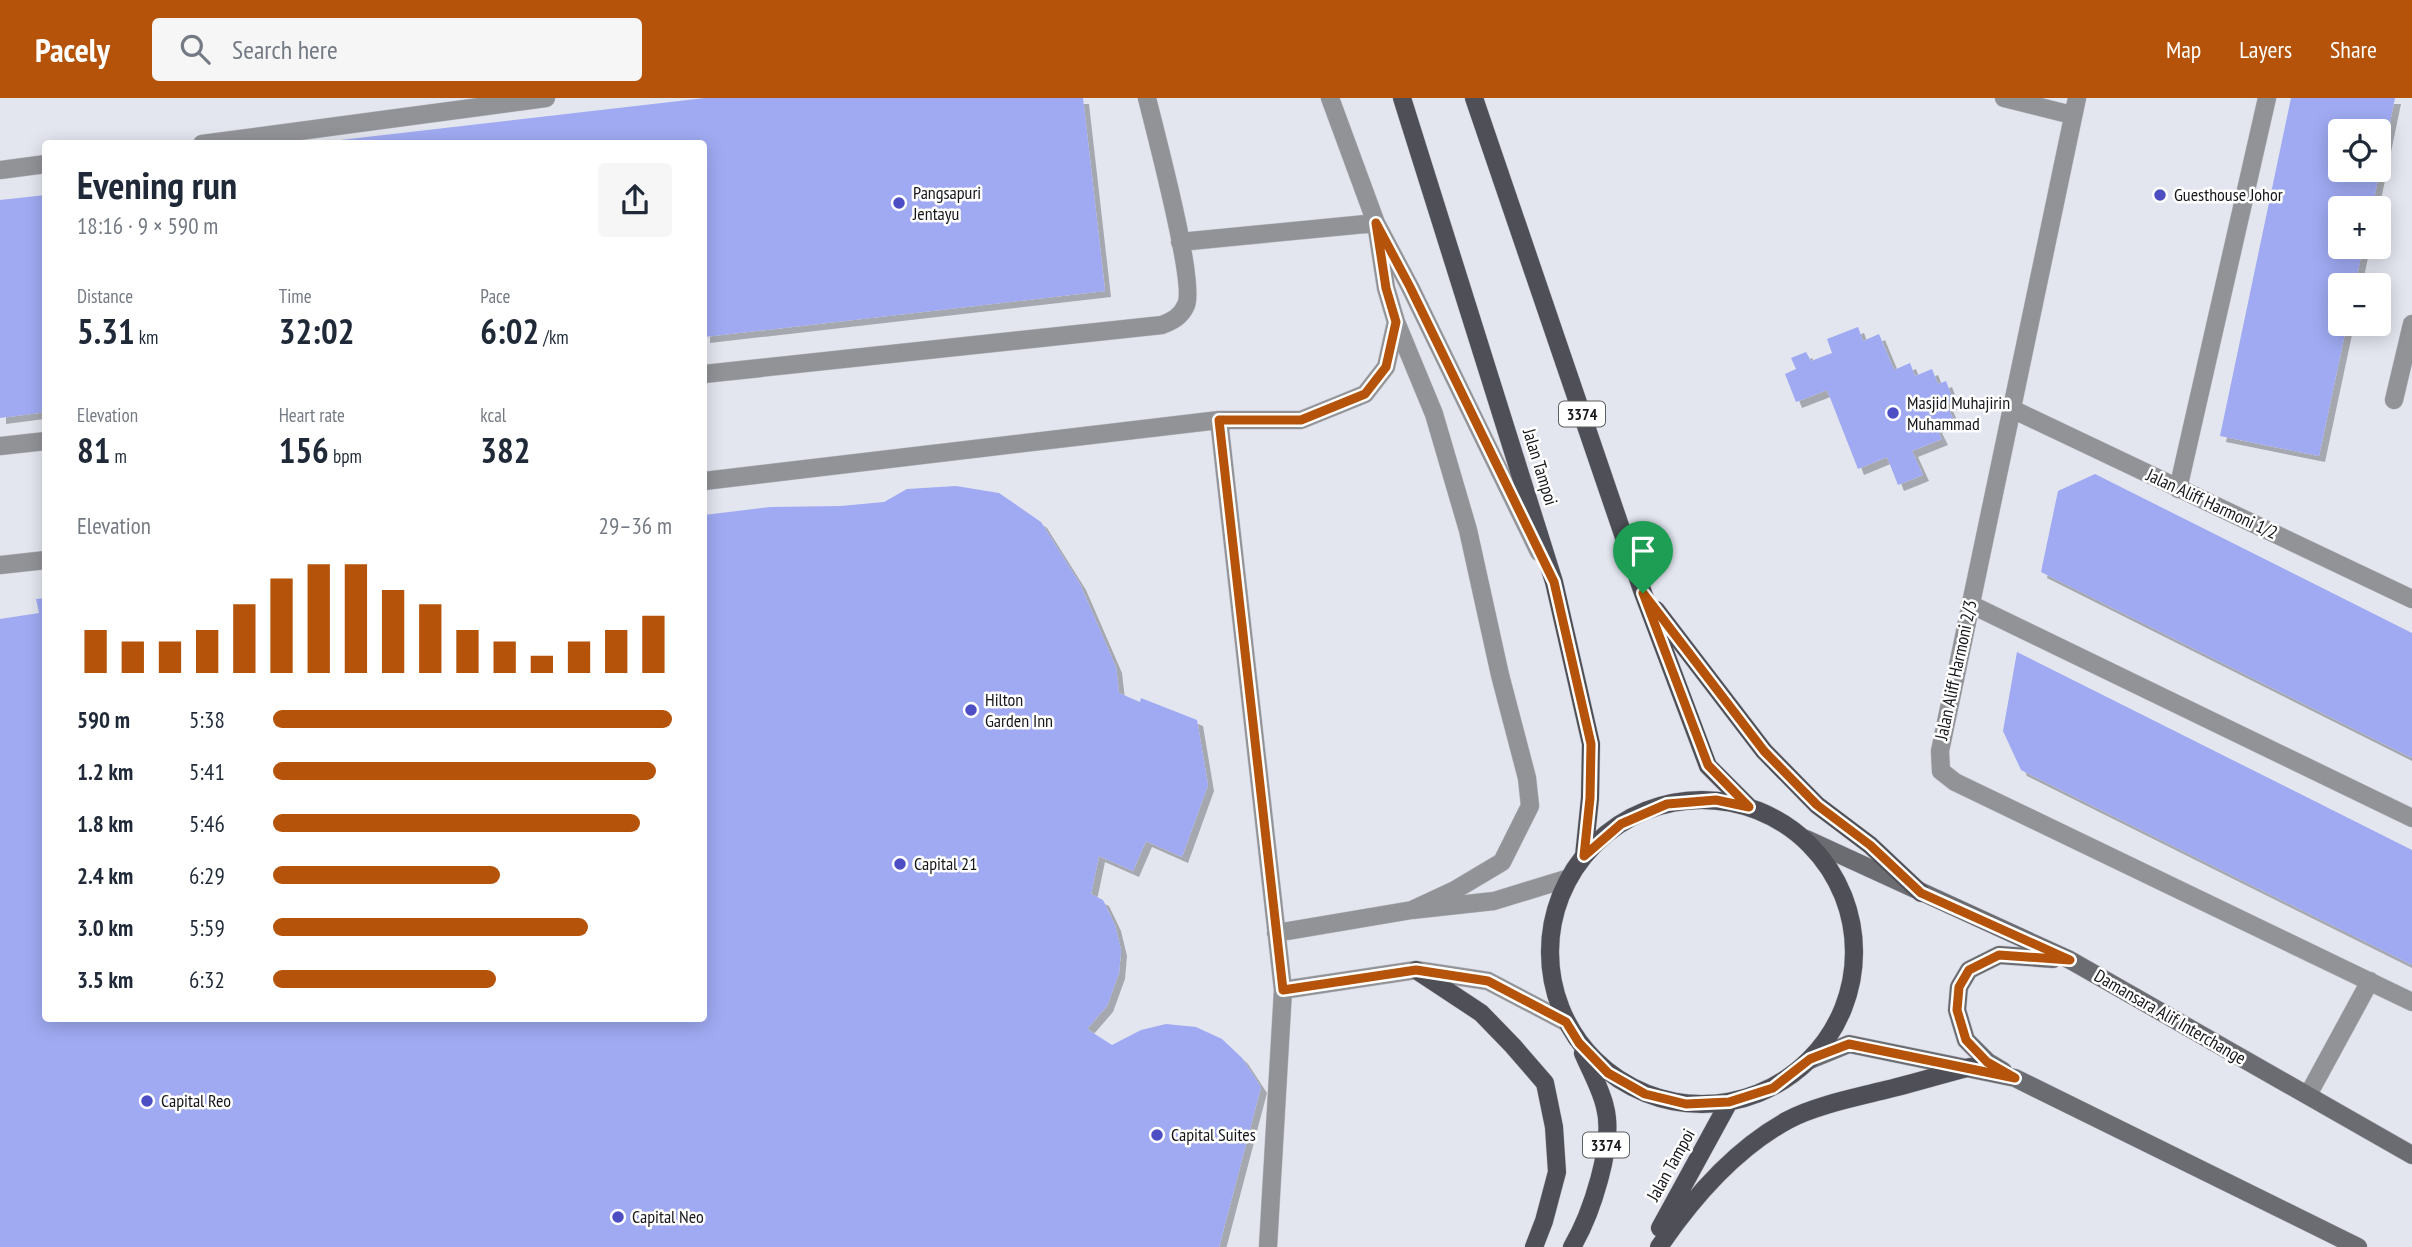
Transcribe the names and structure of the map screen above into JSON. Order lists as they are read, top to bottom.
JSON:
{
  "streets": {
    "main road": ["3374", "Jalan Tampoi", "Damansara Alif Interchange"],
    "street": ["Jalan Aliff Harmoni 1/2", "Jalan Aliff Harmoni 2/3"]
  },
  "crossings": [
    ["3374", "Jalan Tampoi"],
    ["3374", "Damansara Alif Interchange"],
    ["Jalan Aliff Harmoni 1/2", "Jalan Aliff Harmoni 2/3"]
  ],
  "places": [
    "Guesthouse Johor",
    "Pangsapuri Jentayu",
    "Masjid Muhajirin Muhammad",
    "Hilton Garden Inn",
    "Capital 21",
    "Capital Reo",
    "Capital Suites",
    "Capital Neo"
  ],
  "page": {
    "header": "Pacely",
    "search": "Search here",
    "nav": ["Map", "Layers", "Share"],
    "map_buttons": ["+", "−"],
    "heading": ["Evening run", "18:16 · 9 × 590 m"],
    "stats": [
      ["Distance", "5.31 km"],
      ["Time", "32:02"],
      ["Pace", "6:02 /km"],
      ["Elevation", "81 m"],
      ["Heart rate", "156 bpm"],
      ["kcal", "382"]
    ],
    "chart": ["Elevation", "29–36 m"],
    "list": [
      {
        "name": "590 m",
        "note": "5:38"
      },
      {
        "name": "1.2 km",
        "note": "5:41"
      },
      {
        "name": "1.8 km",
        "note": "5:46"
      },
      {
        "name": "2.4 km",
        "note": "6:29"
      },
      {
        "name": "3.0 km",
        "note": "5:59"
      },
      {
        "name": "3.5 km",
        "note": "6:32"
      }
    ]
  }
}
